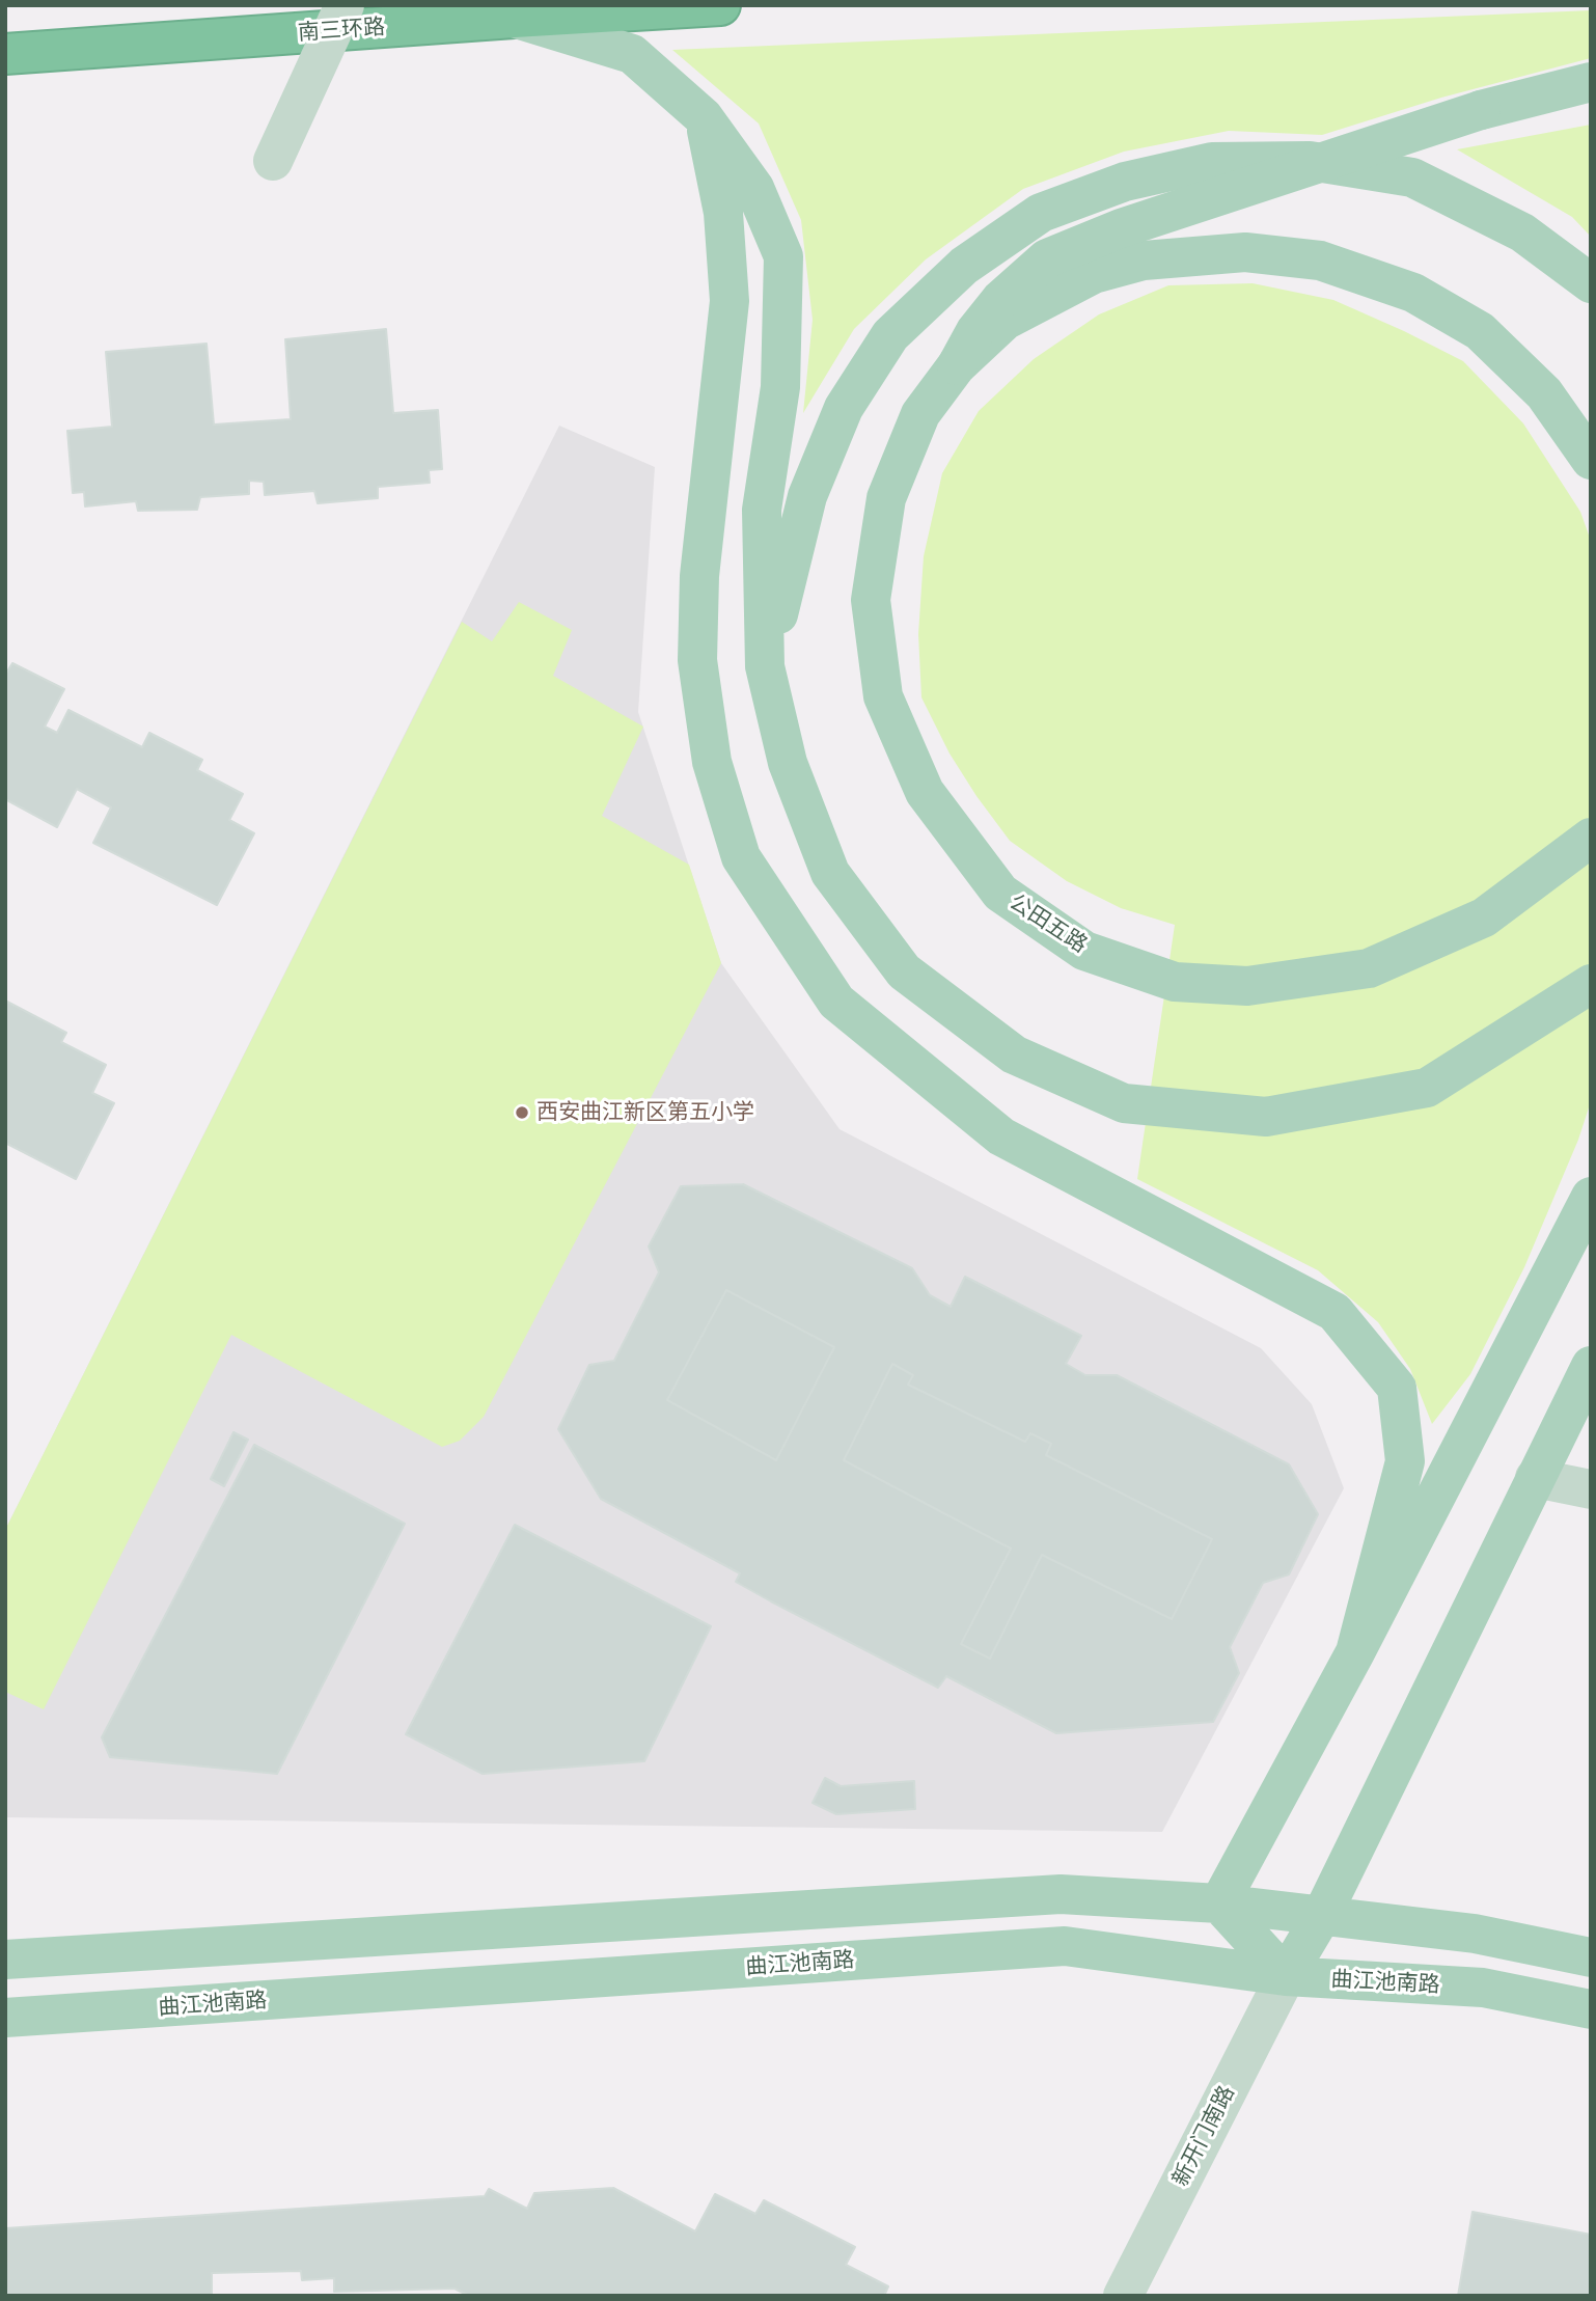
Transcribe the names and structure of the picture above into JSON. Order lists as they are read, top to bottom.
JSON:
{
  "streets": {
    "highway": ["南三环路"],
    "main road": ["公田五路", "曲江池南路"],
    "street": ["新开门南路"]
  },
  "crossings": [
    ["曲江池南路", "新开门南路"]
  ],
  "places": ["西安曲江新区第五小学"]
}
